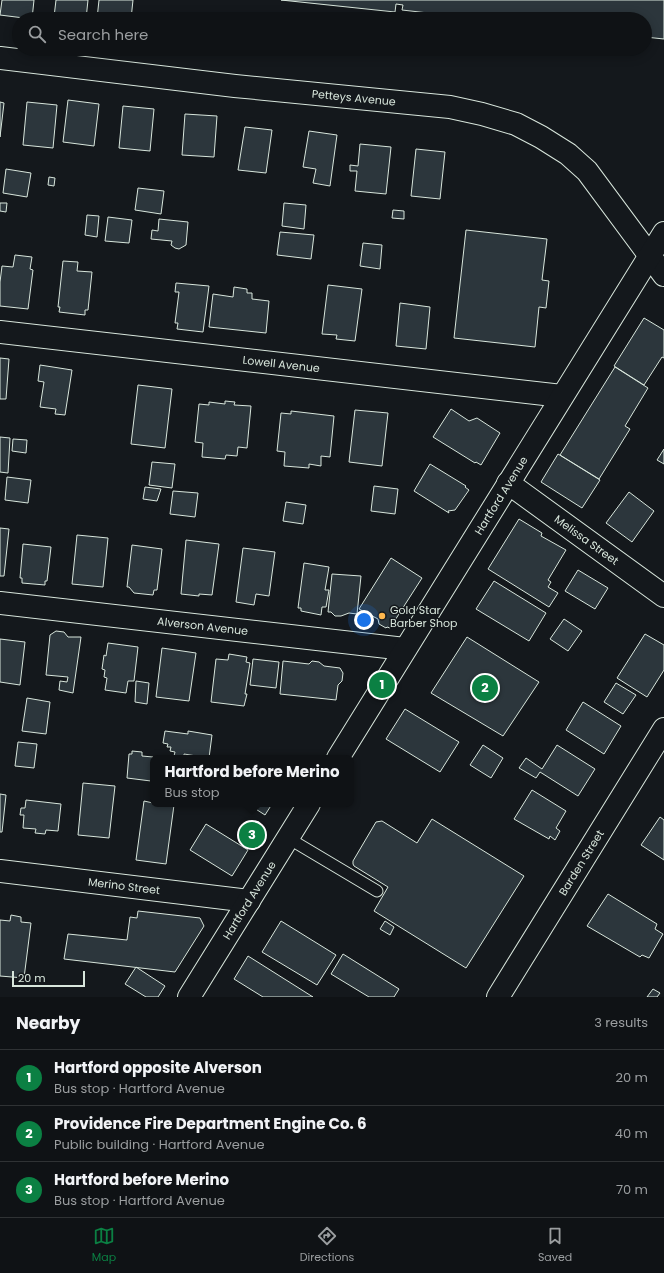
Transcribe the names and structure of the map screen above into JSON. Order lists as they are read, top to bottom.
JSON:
{
  "streets": {
    "street": [
      "Petteys Avenue",
      "Lowell Avenue",
      "Hartford Avenue",
      "Melissa Street",
      "Alverson Avenue",
      "Barden Street",
      "Merino Street"
    ]
  },
  "crossings": [
    ["Petteys Avenue", "Hartford Avenue"],
    ["Lowell Avenue", "Hartford Avenue"],
    ["Hartford Avenue", "Melissa Street"],
    ["Hartford Avenue", "Alverson Avenue"],
    ["Hartford Avenue", "Merino Street"]
  ],
  "places": ["Gold Star Barber Shop"],
  "scale_bar": "20 m",
  "page": {
    "search": "Search here",
    "pins": ["1", "2", "3"],
    "popup": ["Hartford before Merino", "Bus stop"],
    "scale": "20 m",
    "heading": ["Nearby", "3 results"],
    "list": [
      {
        "mark": "1",
        "name": "Hartford opposite Alverson",
        "note": "Bus stop · Hartford Avenue",
        "value": "20 m"
      },
      {
        "mark": "2",
        "name": "Providence Fire Department Engine Co. 6",
        "note": "Public building · Hartford Avenue",
        "value": "40 m"
      },
      {
        "mark": "3",
        "name": "Hartford before Merino",
        "note": "Bus stop · Hartford Avenue",
        "value": "70 m"
      }
    ],
    "nav": ["Map", "Directions", "Saved"]
  }
}
